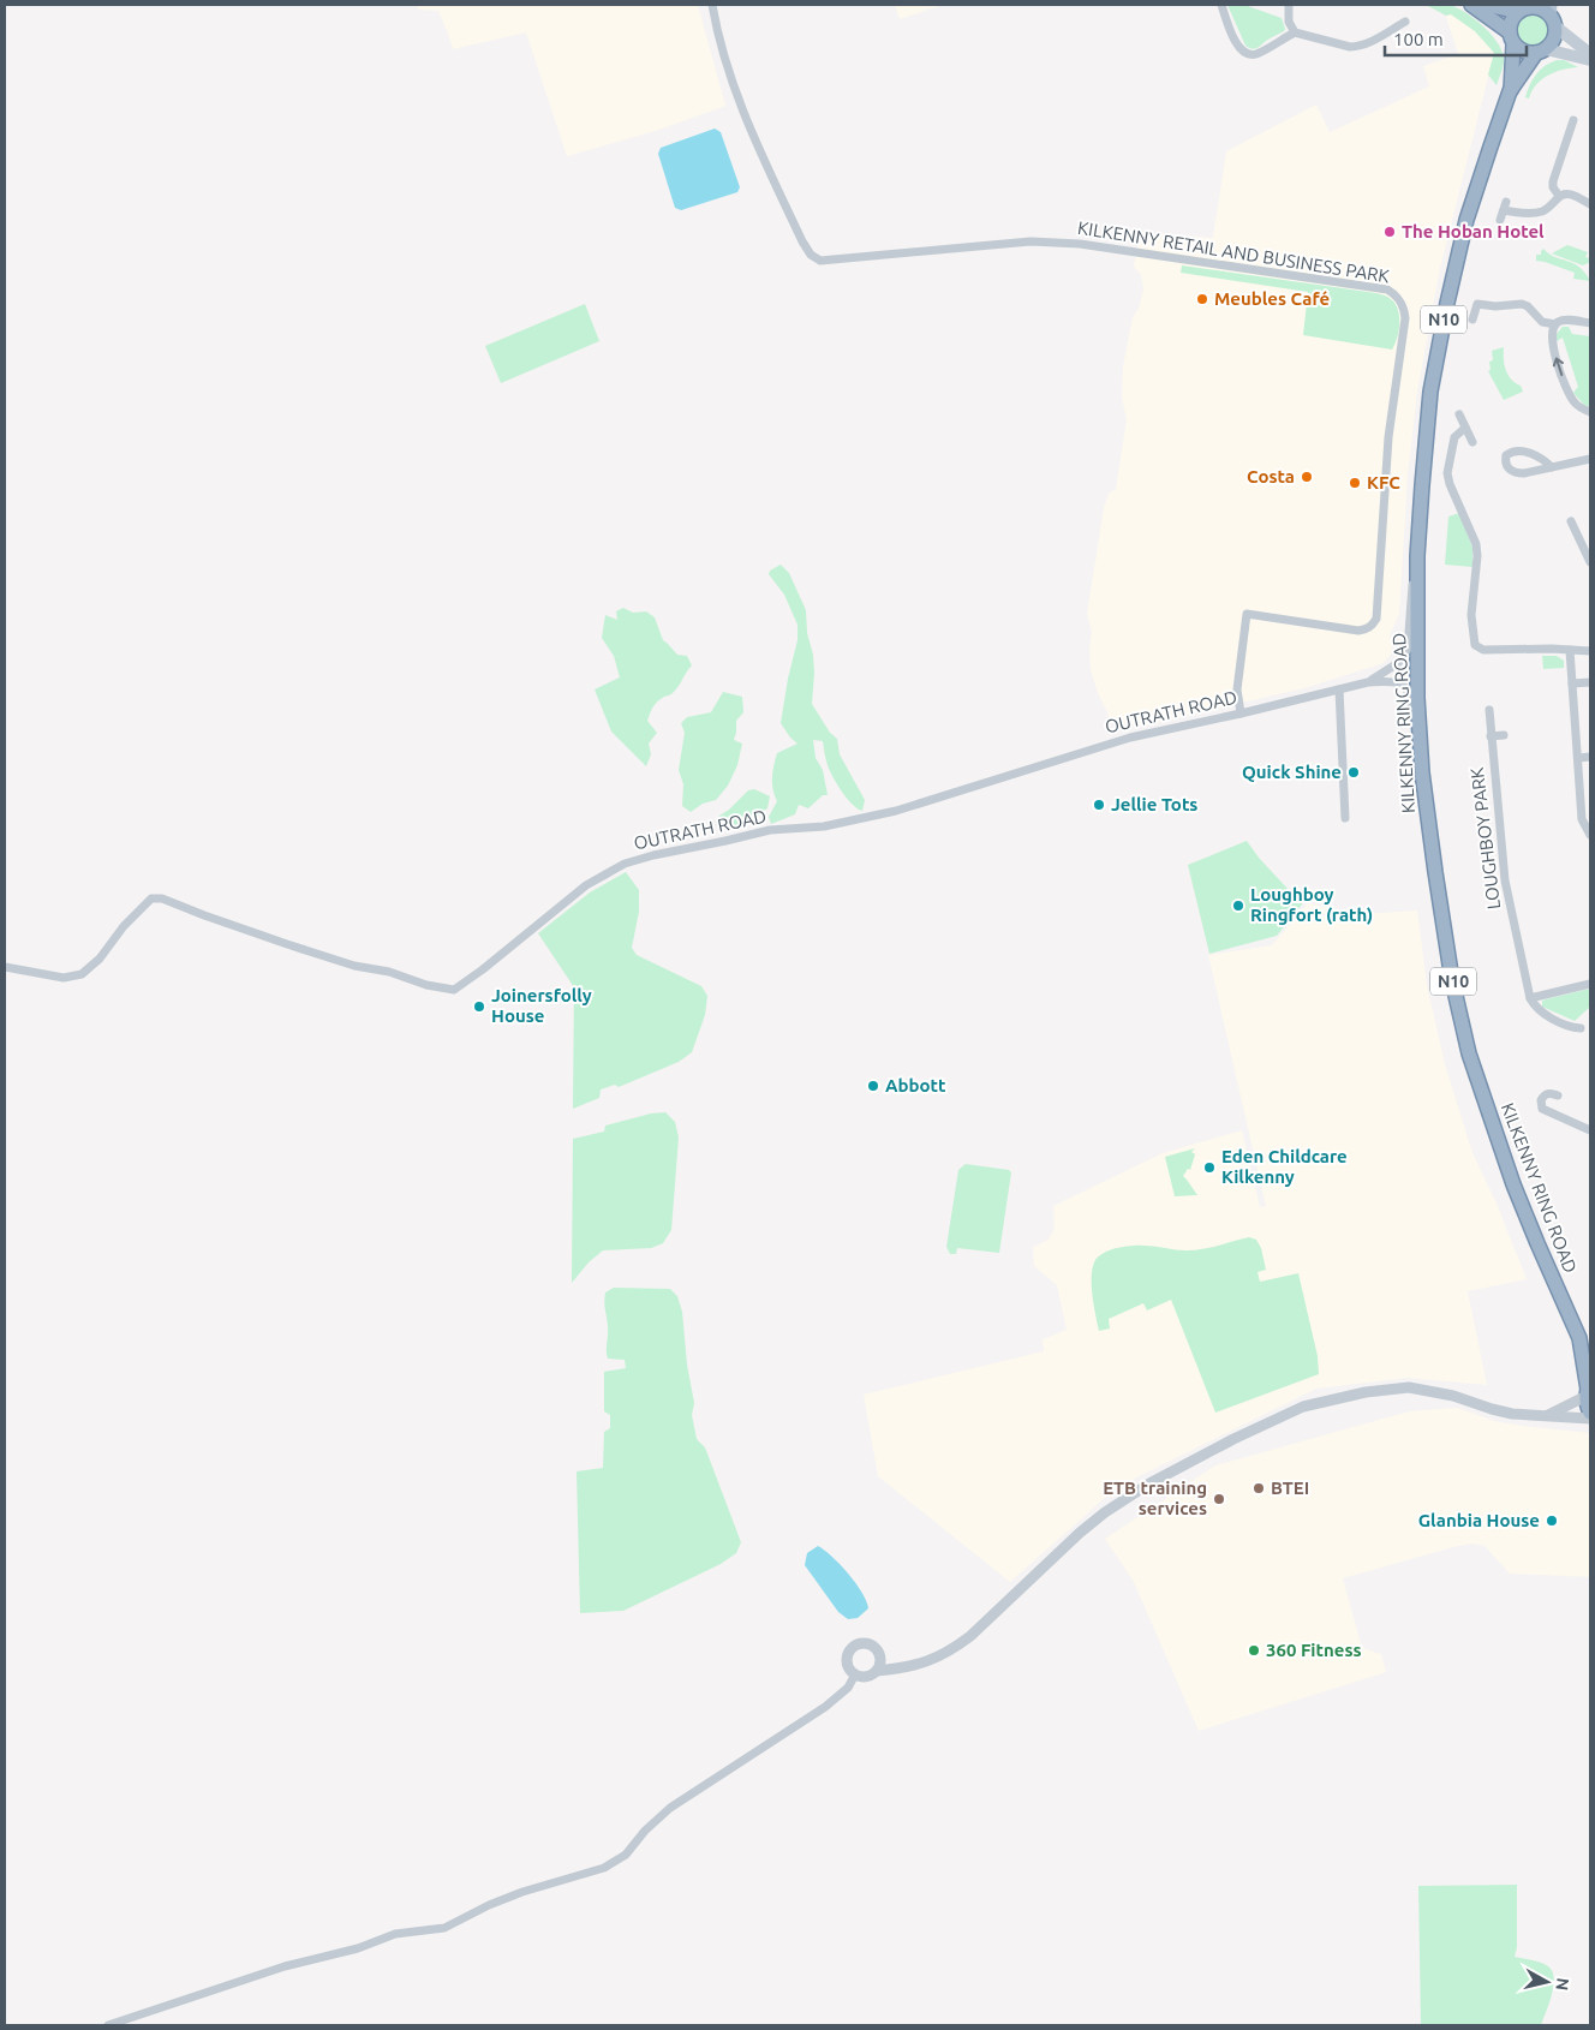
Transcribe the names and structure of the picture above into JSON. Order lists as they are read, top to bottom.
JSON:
{
  "streets": {
    "highway": ["N10", "KILKENNY RING ROAD"],
    "street": ["KILKENNY RETAIL AND BUSINESS PARK", "OUTRATH ROAD", "LOUGHBOY PARK"]
  },
  "crossings": [
    ["KILKENNY RETAIL AND BUSINESS PARK", "OUTRATH ROAD"],
    ["N10", "KILKENNY RING ROAD"],
    ["OUTRATH ROAD", "KILKENNY RING ROAD"]
  ],
  "places": [
    "The Hoban Hotel",
    "Meubles Café",
    "Costa",
    "KFC",
    "Quick Shine",
    "Jellie Tots",
    "Loughboy Ringfort (rath)",
    "Joinersfolly House",
    "Abbott",
    "Eden Childcare Kilkenny",
    "BTEI",
    "ETB training services",
    "Glanbia House",
    "360 Fitness"
  ],
  "scale_bar": "100 m",
  "north": "right"
}
